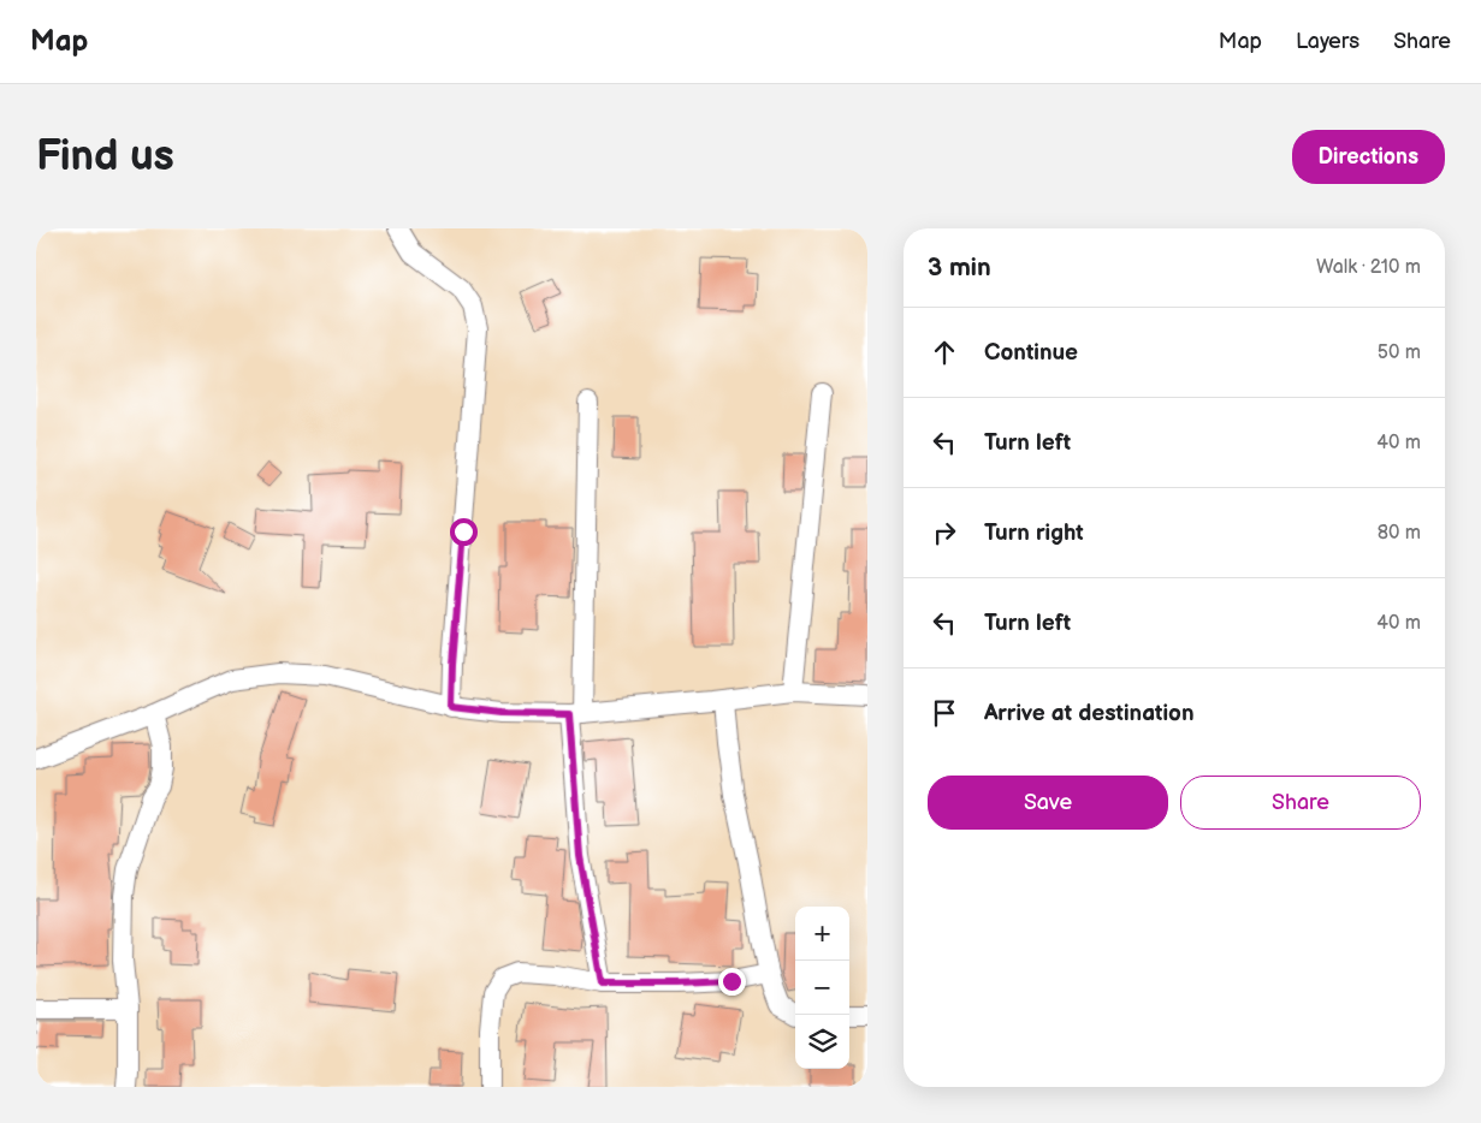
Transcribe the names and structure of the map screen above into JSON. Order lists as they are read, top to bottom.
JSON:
{
  "page": {
    "header": "Map",
    "nav": ["Map", "Layers", "Share"],
    "buttons": [
      "Directions",
      ["Save", "Share"]
    ],
    "title": "Find us",
    "heading": ["3 min", "Walk · 210 m"],
    "list": [
      ["Continue", "50 m"],
      ["Turn left", "40 m"],
      ["Turn right", "80 m"],
      ["Turn left", "40 m"],
      "Arrive at destination"
    ],
    "map_buttons": ["+", "−"]
  }
}
